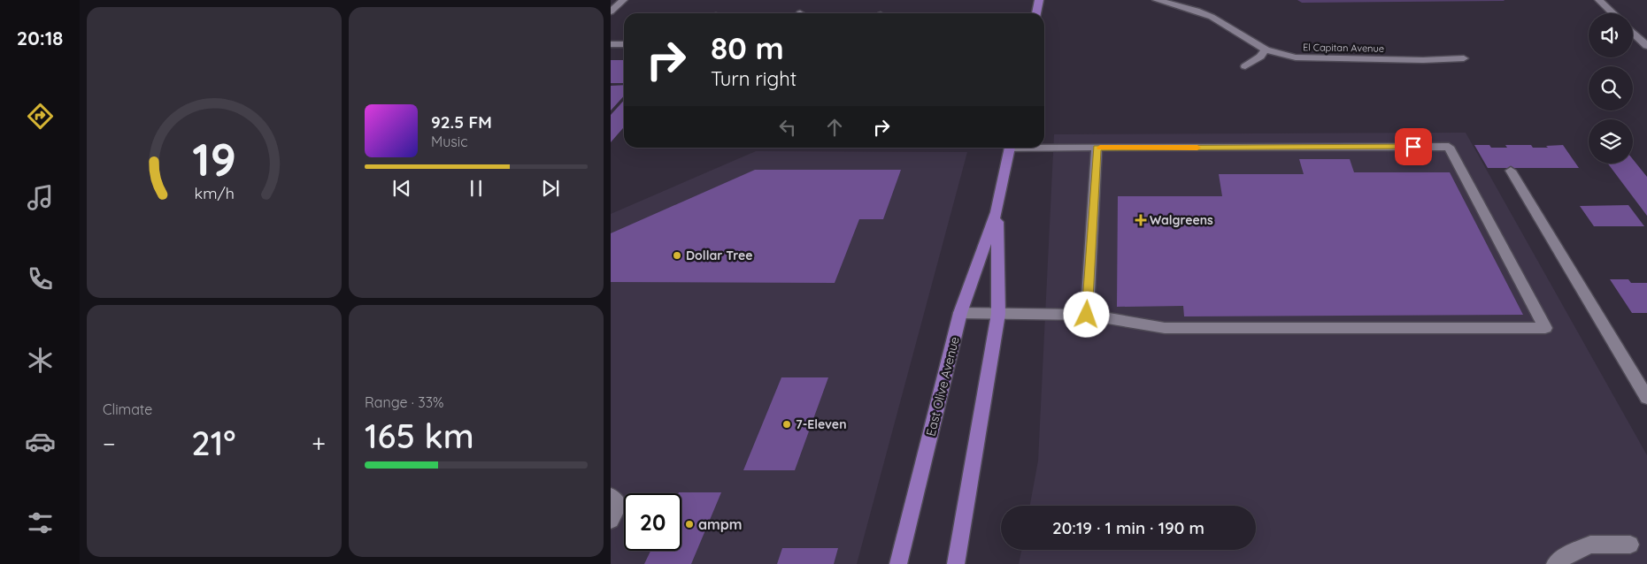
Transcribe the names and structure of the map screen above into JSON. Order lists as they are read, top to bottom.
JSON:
{
  "streets": {
    "main road": ["East Olive Avenue"],
    "street": ["El Capitan Avenue"]
  },
  "places": {
    "health": ["Walgreens"],
    "other": ["Dollar Tree", "7-Eleven", "ampm"]
  },
  "page": {
    "tabs": "20:18",
    "turn": ["80 m", "Turn right"],
    "song": ["92.5 FM", "Music"],
    "tile": [
      "Climate",
      ["Range · 33%", "165 km"]
    ],
    "heat": ["−", "21°", "+"],
    "limit": "20",
    "trip": "20:19 · 1 min · 190 m",
    "gauge": ["19", "km/h"]
  }
}
